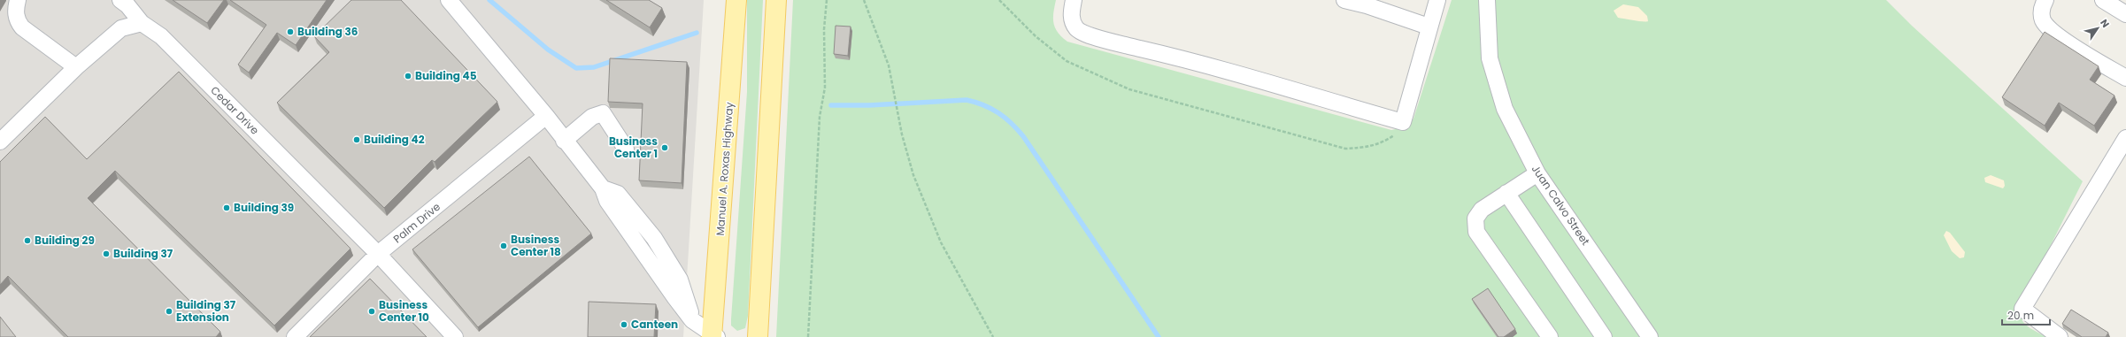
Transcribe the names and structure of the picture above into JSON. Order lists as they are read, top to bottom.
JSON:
{
  "streets": {
    "main road": ["Manuel A. Roxas Highway"],
    "street": ["Cedar Drive", "Juan Calvo Street", "Palm Drive"]
  },
  "crossings": [
    ["Cedar Drive", "Palm Drive"]
  ],
  "places": [
    "Building 36",
    "Building 45",
    "Building 42",
    "Business Center 1",
    "Building 39",
    "Building 29",
    "Business Center 18",
    "Building 37",
    "Building 37 Extension",
    "Business Center 10",
    "Canteen"
  ],
  "scale_bar": "20 m",
  "north": "top right"
}
